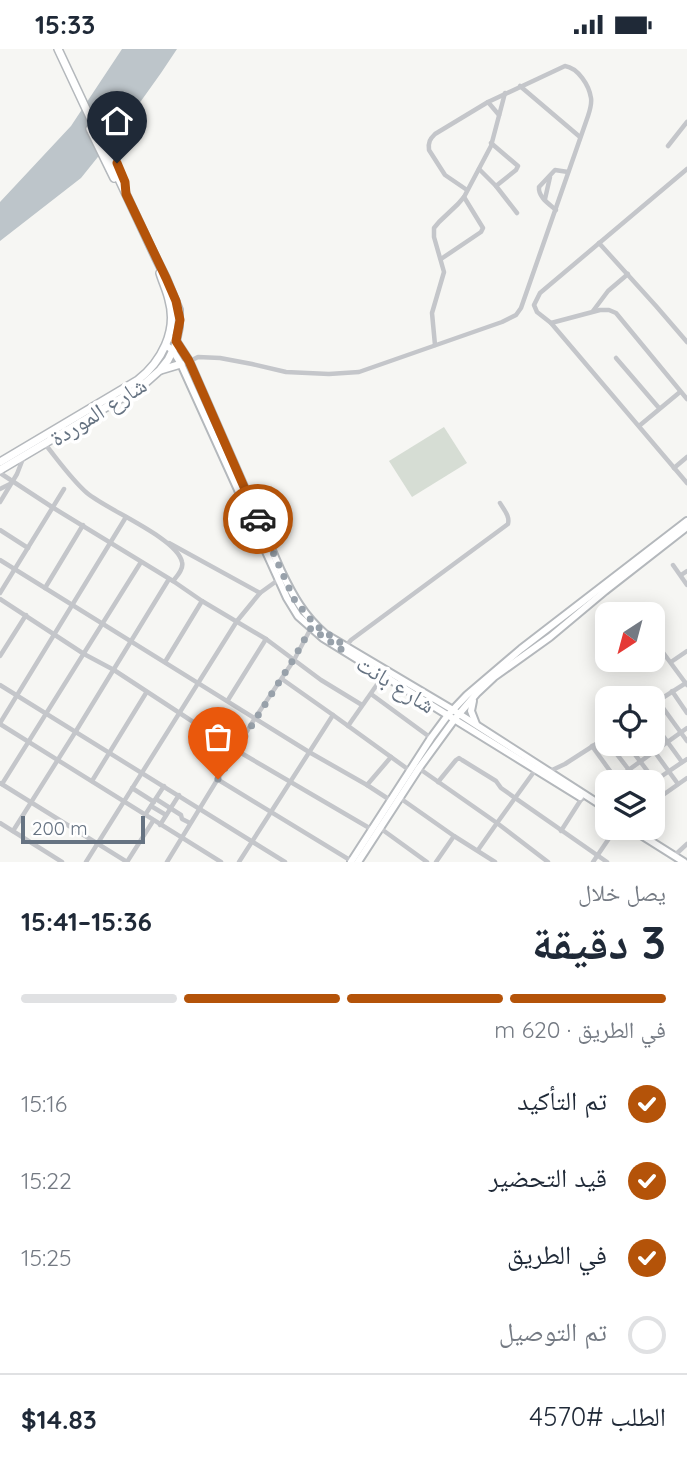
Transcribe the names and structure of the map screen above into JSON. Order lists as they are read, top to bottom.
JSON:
{
  "streets": {
    "main road": ["شارع الموردة", "شارع بانت"]
  },
  "crossings": [
    ["شارع الموردة", "شارع بانت"]
  ],
  "scale_bar": "200 m",
  "north": "bottom left",
  "page": {
    "status": "15:33",
    "scale": "200 m",
    "heading": ["3 دقيقة", "يصل خلال", "15:36–15:41"],
    "panel": ["الطلب #4570", "$14.83"],
    "bar": "في الطريق · 620 m",
    "list": [
      ["تم التأكيد", "15:16"],
      ["قيد التحضير", "15:22"],
      ["في الطريق", "15:25"],
      "تم التوصيل"
    ]
  }
}
